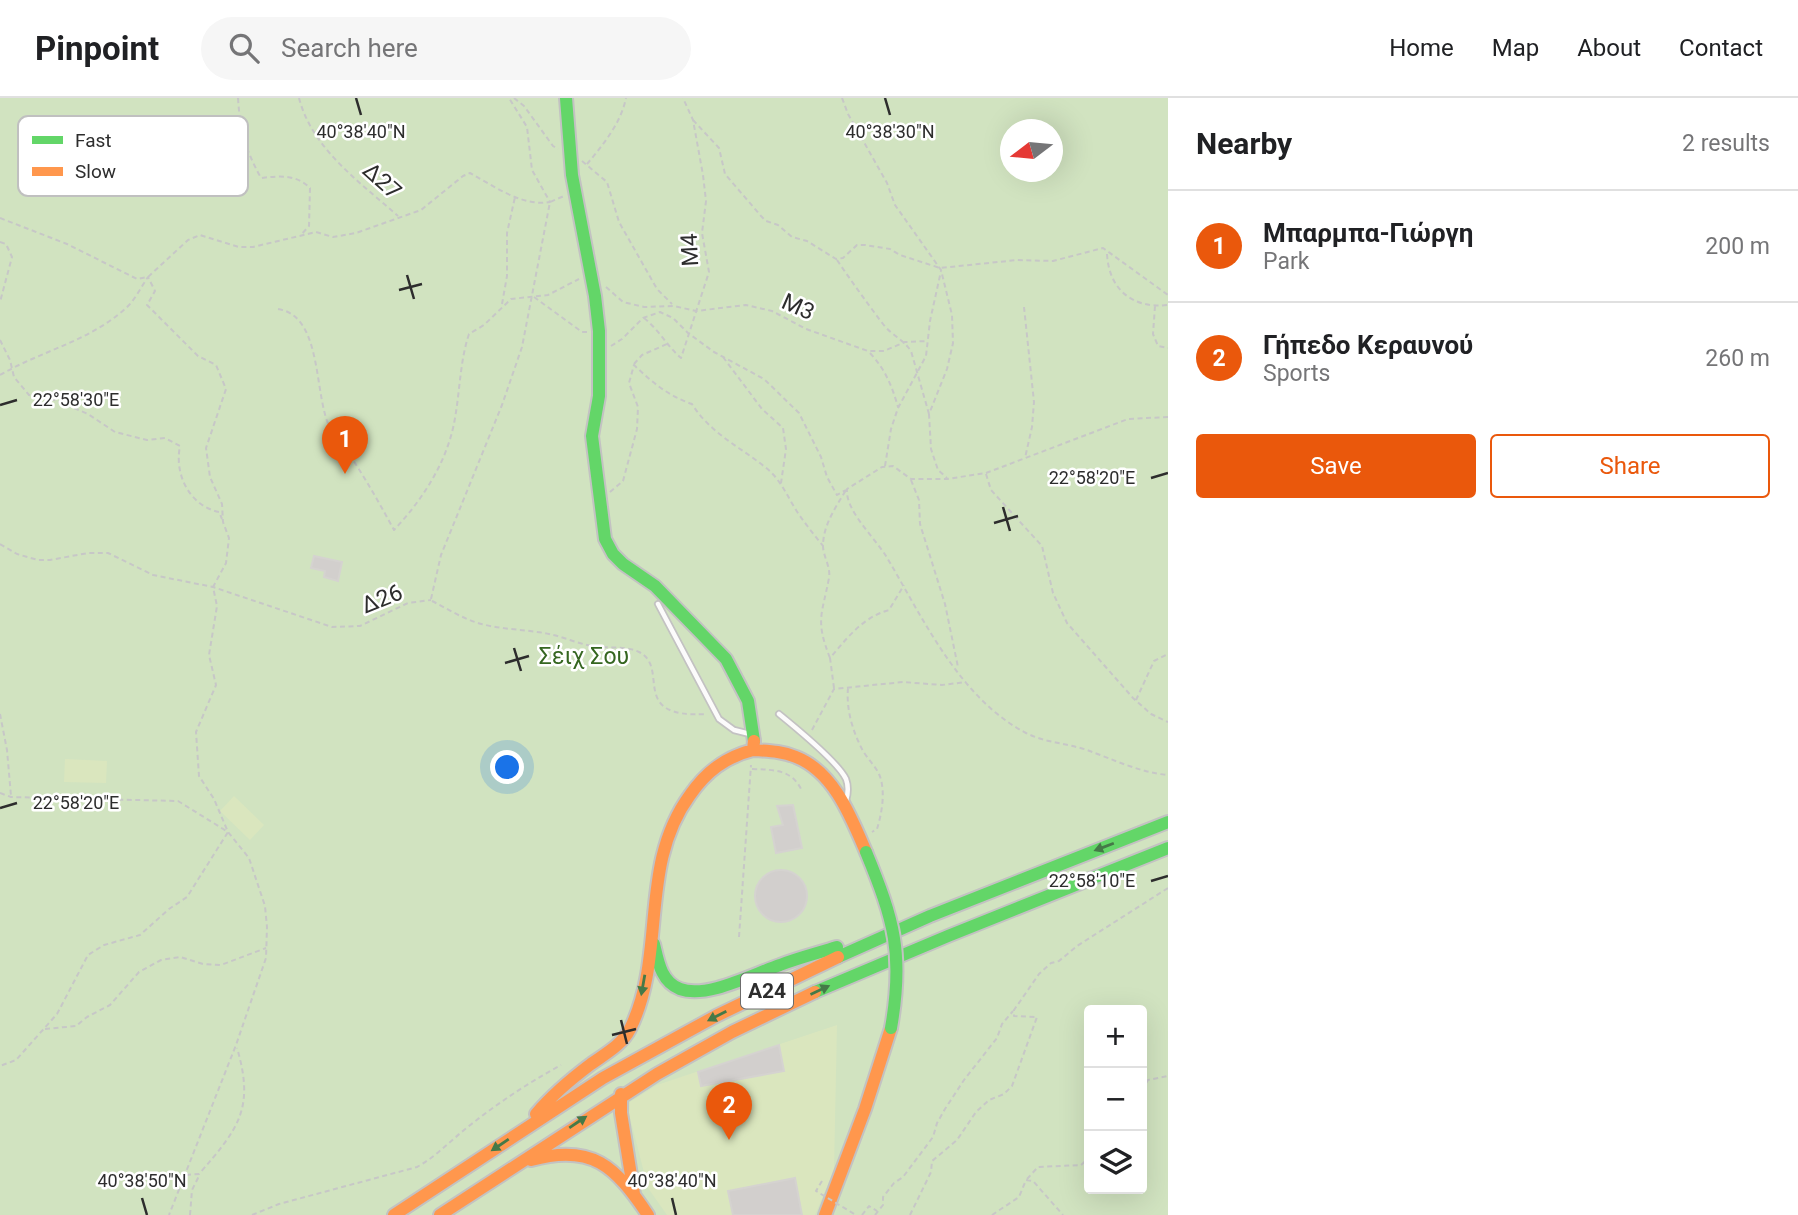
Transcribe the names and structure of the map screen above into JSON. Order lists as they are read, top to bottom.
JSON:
{
  "streets": {
    "main road": ["Α24"],
    "path": [
      "Δ27",
      "M4",
      "M3",
      "Δ26"
    ]
  },
  "crossings": [
    ["M4", "M3"]
  ],
  "parks": ["Σέιχ Σου"],
  "legend": ["Fast", "Slow"],
  "north": "left",
  "page": {
    "header": "Pinpoint",
    "search": "Search here",
    "nav": [
      "Home",
      "Map",
      "About",
      "Contact"
    ],
    "heading": ["Nearby", "2 results"],
    "list": [
      {
        "mark": "1",
        "name": "Μπαρμπα-Γιώργη",
        "note": "Park",
        "value": "200 m"
      },
      {
        "mark": "2",
        "name": "Γήπεδο Κεραυνού",
        "note": "Sports",
        "value": "260 m"
      }
    ],
    "buttons": ["Save", "Share"],
    "pins": ["1", "2"],
    "map_buttons": ["+", "−"]
  },
  "coordinates": [
    "40°38'40\"N",
    "40°38'30\"N",
    "22°58'30\"E",
    "22°58'20\"E",
    "22°58'10\"E",
    "40°38'50\"N"
  ]
}
